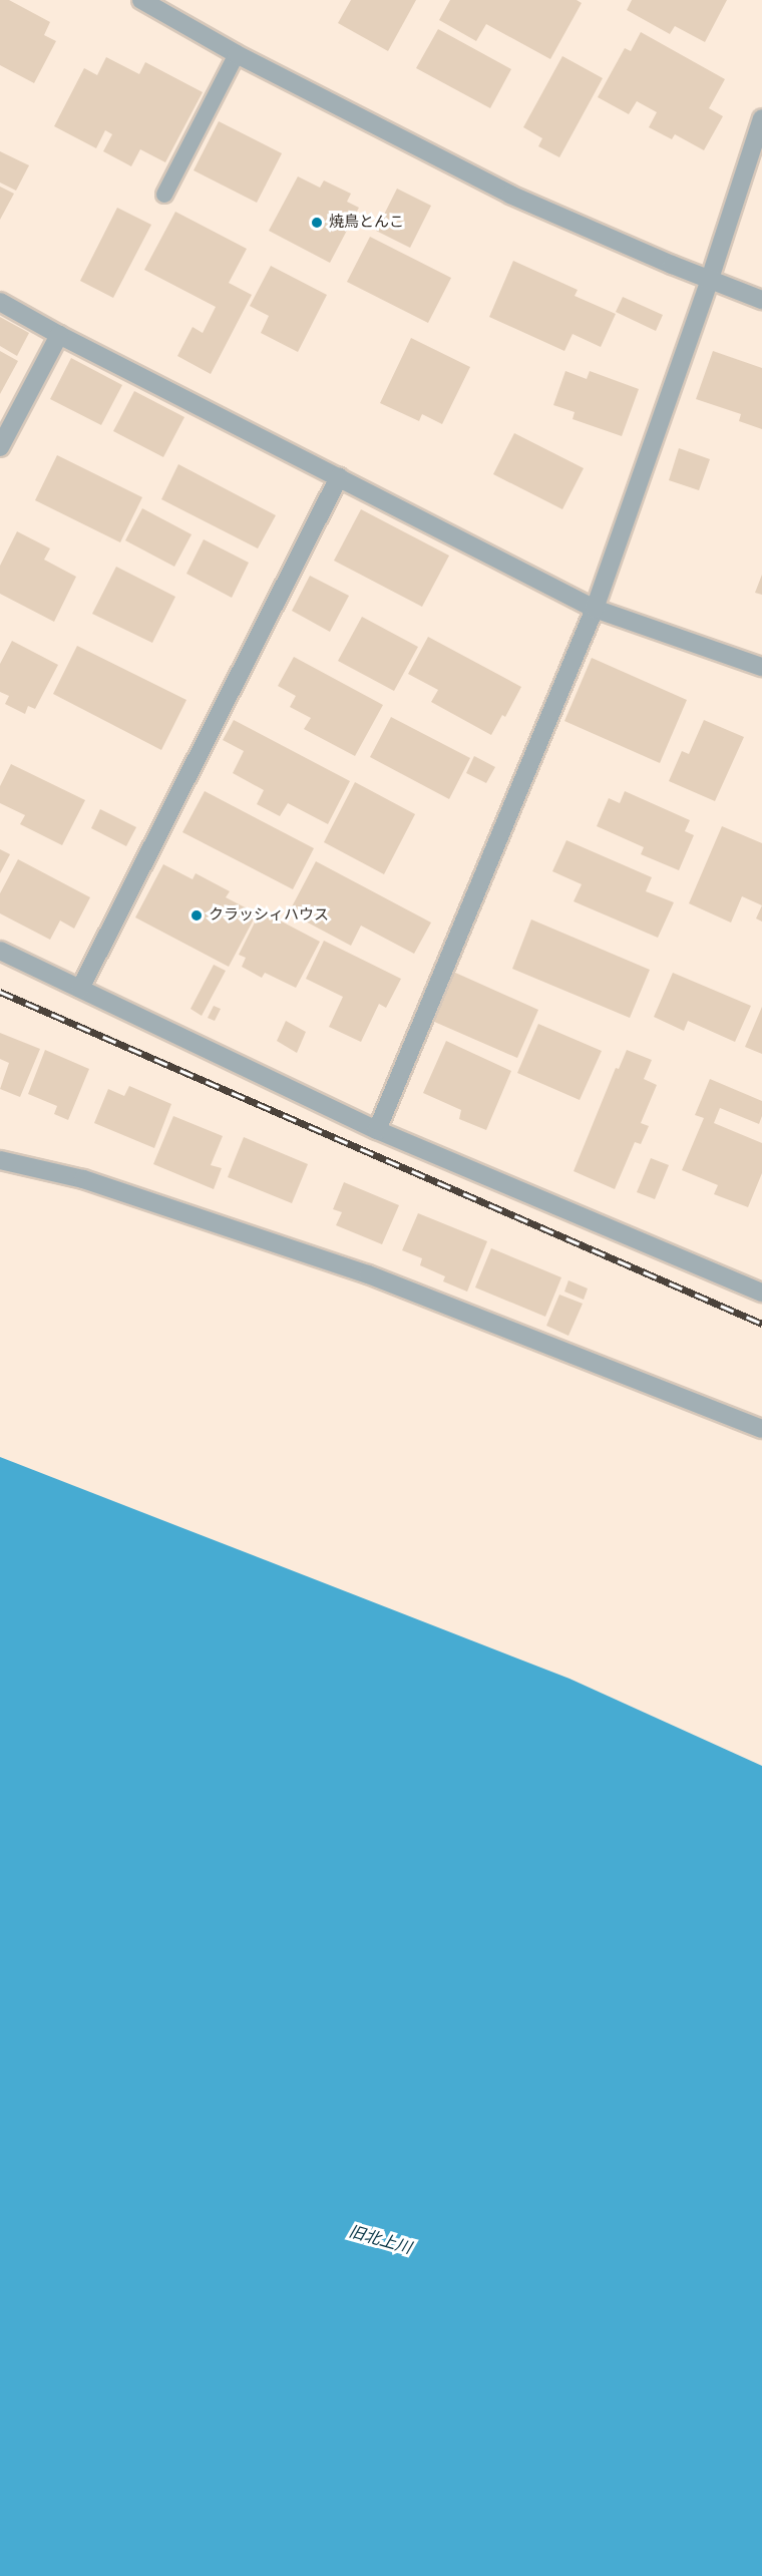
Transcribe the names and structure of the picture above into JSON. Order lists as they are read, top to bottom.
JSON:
{
  "water": ["旧北上川"],
  "places": ["焼鳥とんこ", "クラッシィハウス"]
}
